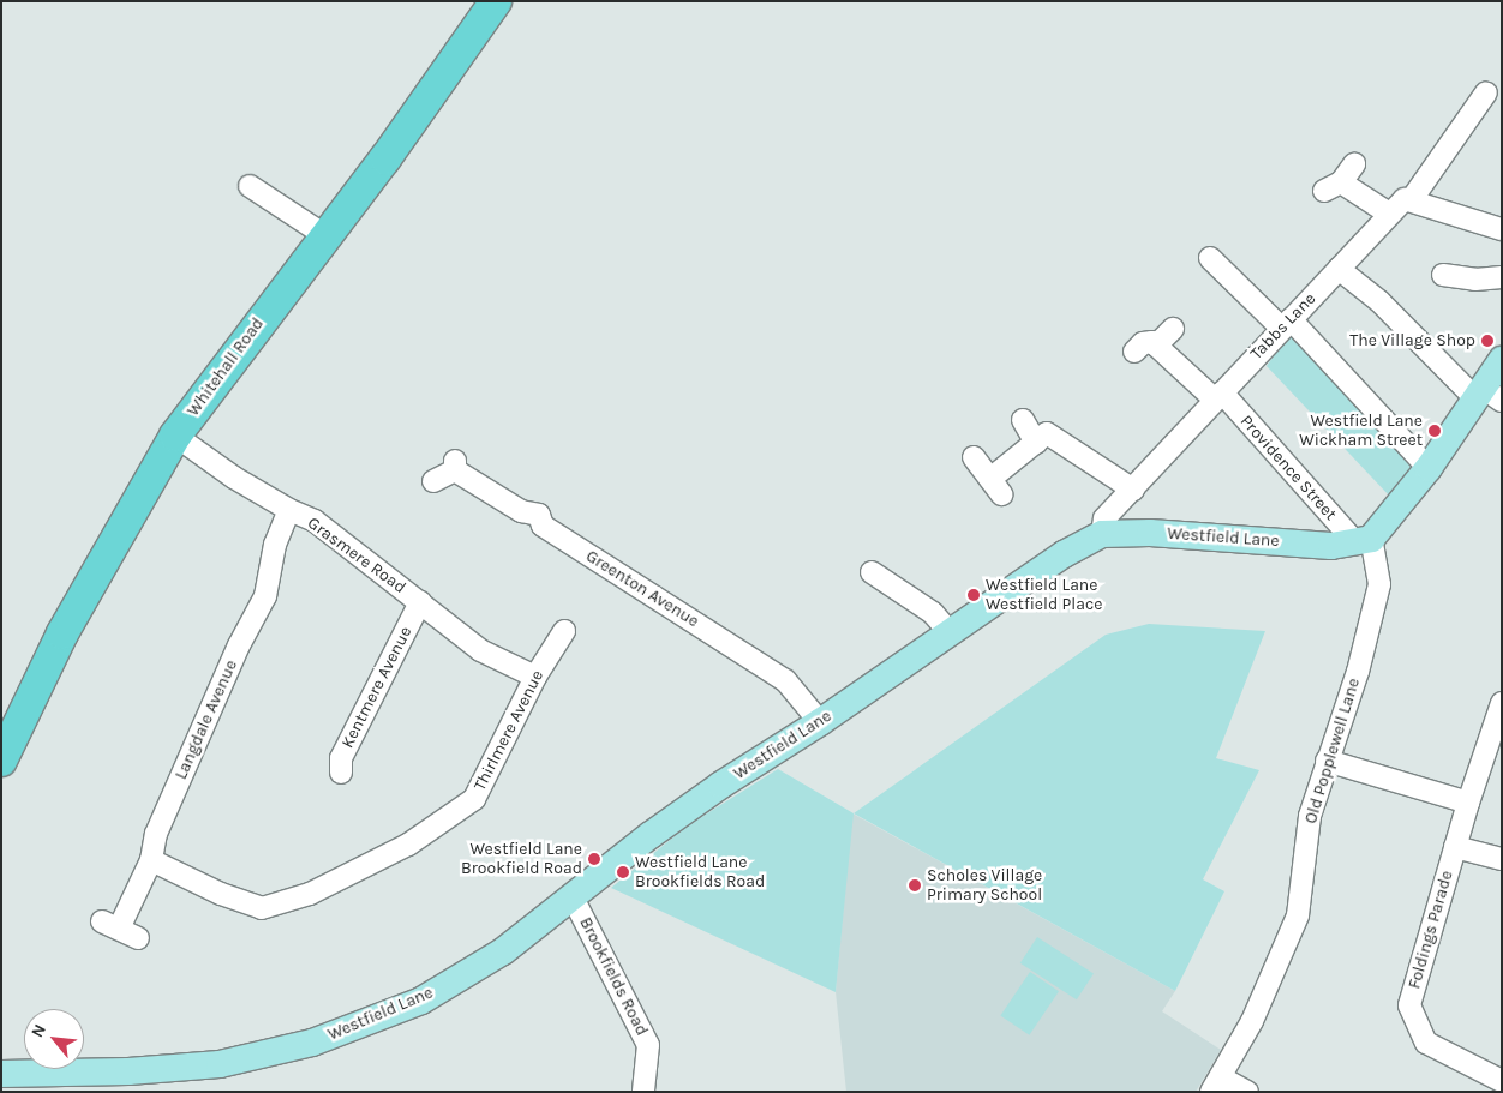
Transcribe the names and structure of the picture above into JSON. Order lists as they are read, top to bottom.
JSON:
{
  "streets": {
    "highway": ["Whitehall Road"],
    "main road": ["Westfield Lane"],
    "street": [
      "Tabbs Lane",
      "Providence Street",
      "Grasmere Road",
      "Greenton Avenue",
      "Kentmere Avenue",
      "Langdale Avenue",
      "Thirlmere Avenue",
      "Old Popplewell Lane",
      "Foldings Parade",
      "Brookfields Road"
    ]
  },
  "crossings": [
    ["Tabbs Lane", "Providence Street"],
    ["Tabbs Lane", "Westfield Lane"],
    ["Whitehall Road", "Grasmere Road"],
    ["Providence Street", "Westfield Lane"],
    ["Providence Street", "Old Popplewell Lane"],
    ["Westfield Lane", "Greenton Avenue"],
    ["Westfield Lane", "Old Popplewell Lane"],
    ["Westfield Lane", "Brookfields Road"],
    ["Grasmere Road", "Kentmere Avenue"],
    ["Grasmere Road", "Langdale Avenue"],
    ["Grasmere Road", "Thirlmere Avenue"],
    ["Langdale Avenue", "Thirlmere Avenue"]
  ],
  "places": [
    "The Village Shop",
    "Westfield Lane Wickham Street",
    "Westfield Lane Westfield Place",
    "Westfield Lane Brookfield Road",
    "Westfield Lane Brookfields Road",
    "Scholes Village Primary School"
  ],
  "north": "top left"
}
